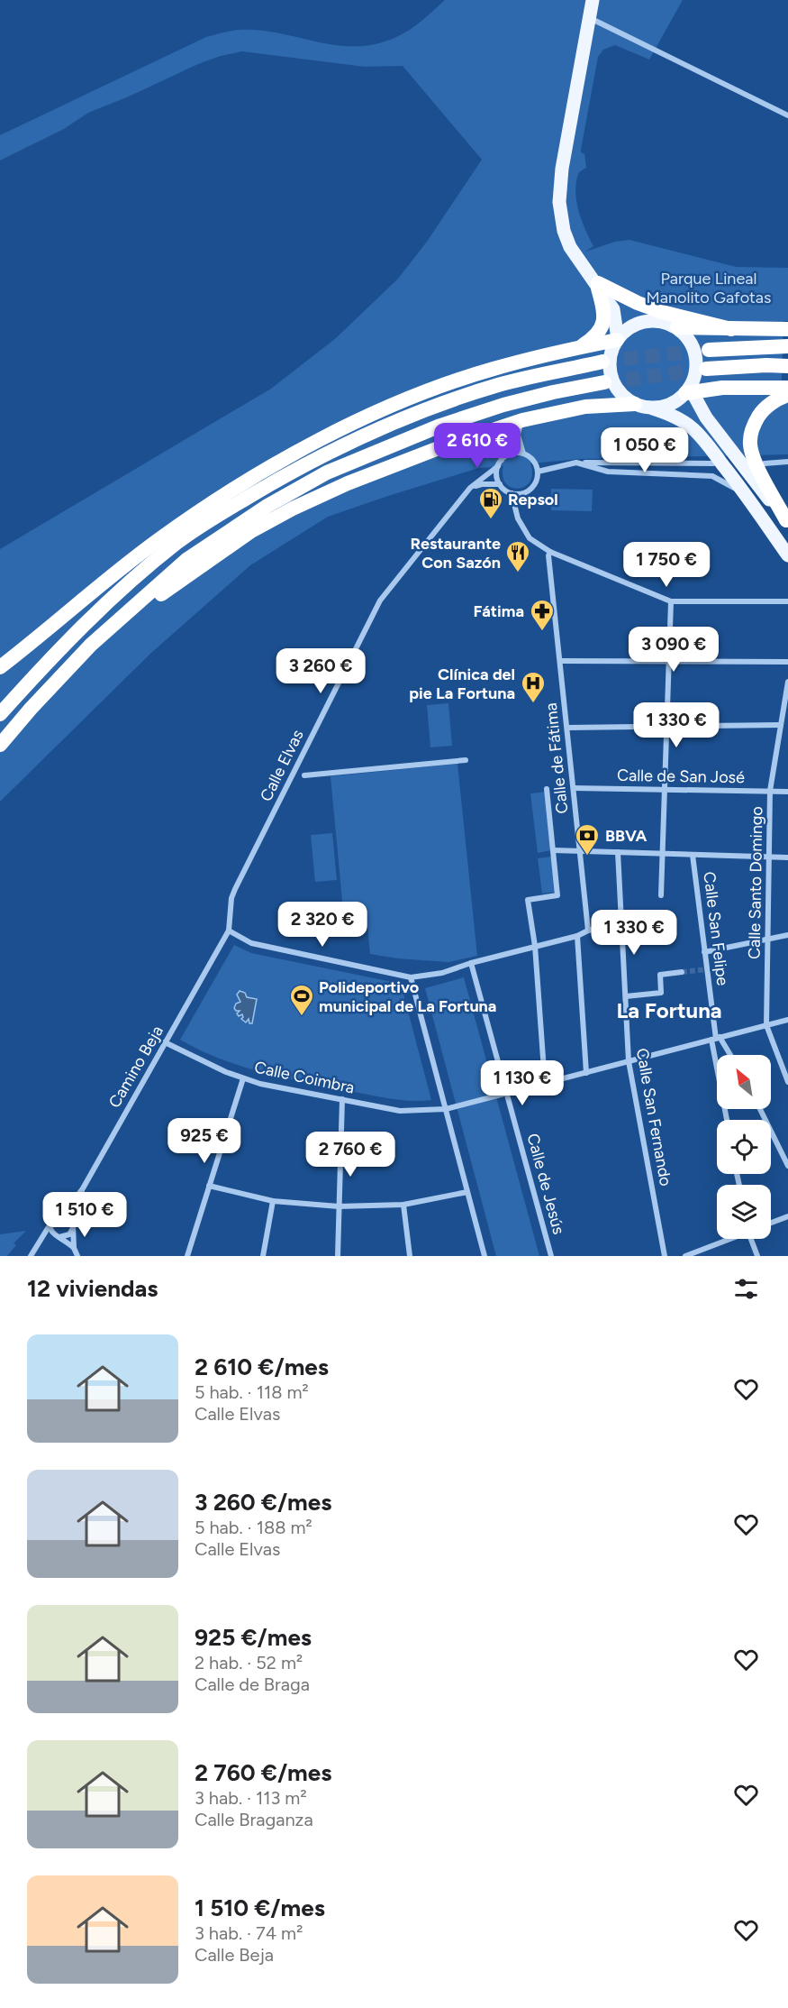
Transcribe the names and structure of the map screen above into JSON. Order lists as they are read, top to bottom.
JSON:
{
  "streets": {
    "street": [
      "Calle de Fátima",
      "Calle Elvas",
      "Calle de San José",
      "Calle Santo Domingo",
      "Calle San Felipe",
      "Camino Beja",
      "Calle Coimbra",
      "Calle San Fernando",
      "Calle de Jesús"
    ]
  },
  "crossings": [
    ["Calle de Fátima", "Calle de San José"],
    ["Calle Elvas", "Camino Beja"],
    ["Calle de San José", "Calle Santo Domingo"],
    ["Calle Santo Domingo", "Calle Coimbra"],
    ["Calle San Felipe", "Calle Coimbra"],
    ["Camino Beja", "Calle Coimbra"],
    ["Calle Coimbra", "Calle San Fernando"],
    ["Calle Coimbra", "Calle de Jesús"]
  ],
  "districts": ["La Fortuna"],
  "parks": ["Parque Lineal Manolito Gafotas"],
  "places": {
    "fuel station": ["Repsol"],
    "restaurant": ["Restaurante Con Sazón"],
    "pharmacy": ["Fátima"],
    "hospital": ["Clínica del pie La Fortuna"],
    "bank": ["BBVA"],
    "sports": ["Polideportivo municipal de La Fortuna"]
  },
  "north": "top left",
  "page": {
    "price": [
      "2 610 €",
      "1 050 €",
      "1 750 €",
      "3 090 €",
      "3 260 €",
      "1 330 €",
      "2 320 €",
      "1 330 €",
      "1 130 €",
      "925 €",
      "2 760 €",
      "1 510 €"
    ],
    "heading": "12 viviendas",
    "list": [
      {
        "name": "2 610 €/mes",
        "note": "5 hab. · 118 m² · Calle Elvas"
      },
      {
        "name": "3 260 €/mes",
        "note": "5 hab. · 188 m² · Calle Elvas"
      },
      {
        "name": "925 €/mes",
        "note": "2 hab. · 52 m² · Calle de Braga"
      },
      {
        "name": "2 760 €/mes",
        "note": "3 hab. · 113 m² · Calle Braganza"
      },
      {
        "name": "1 510 €/mes",
        "note": "3 hab. · 74 m² · Calle Beja"
      }
    ]
  }
}
